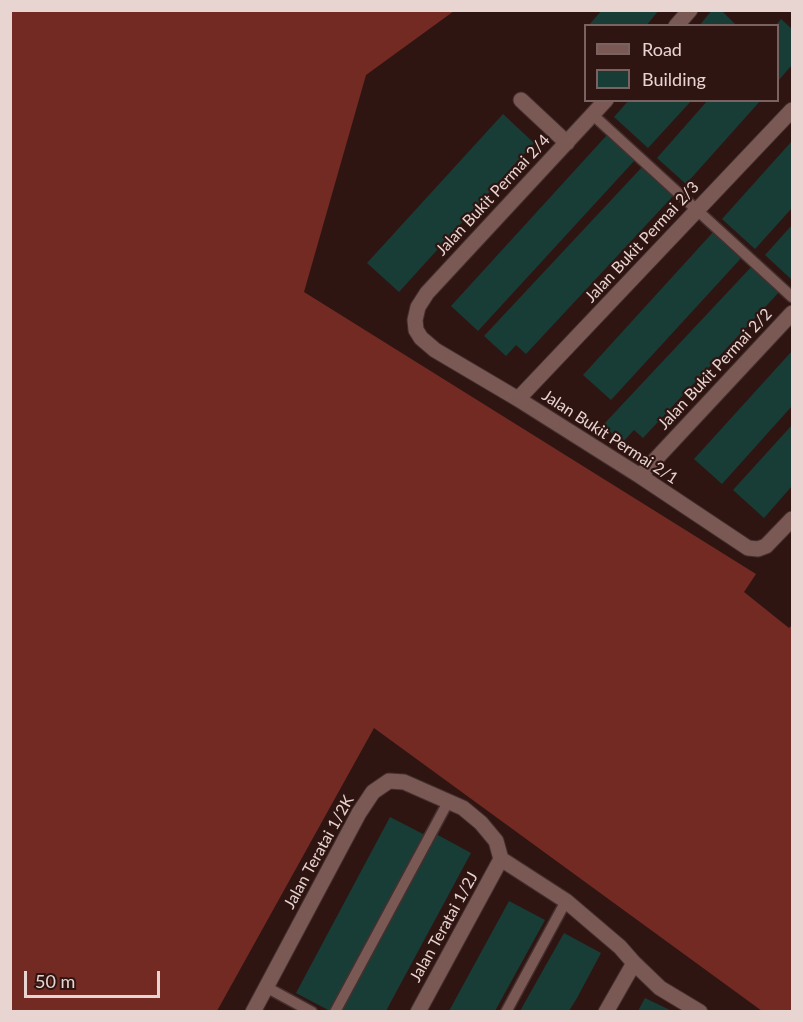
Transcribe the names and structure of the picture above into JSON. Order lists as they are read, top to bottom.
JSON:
{
  "streets": {
    "street": [
      "Jalan Bukit Permai 2/4",
      "Jalan Bukit Permai 2/3",
      "Jalan Bukit Permai 2/2",
      "Jalan Bukit Permai 2/1",
      "Jalan Teratai 1/2K",
      "Jalan Teratai 1/2J"
    ]
  },
  "crossings": [
    ["Jalan Bukit Permai 2/4", "Jalan Bukit Permai 2/1"],
    ["Jalan Bukit Permai 2/3", "Jalan Bukit Permai 2/1"],
    ["Jalan Bukit Permai 2/2", "Jalan Bukit Permai 2/1"],
    ["Jalan Teratai 1/2K", "Jalan Teratai 1/2J"]
  ],
  "legend": ["Road", "Building"],
  "scale_bar": "50 m"
}
